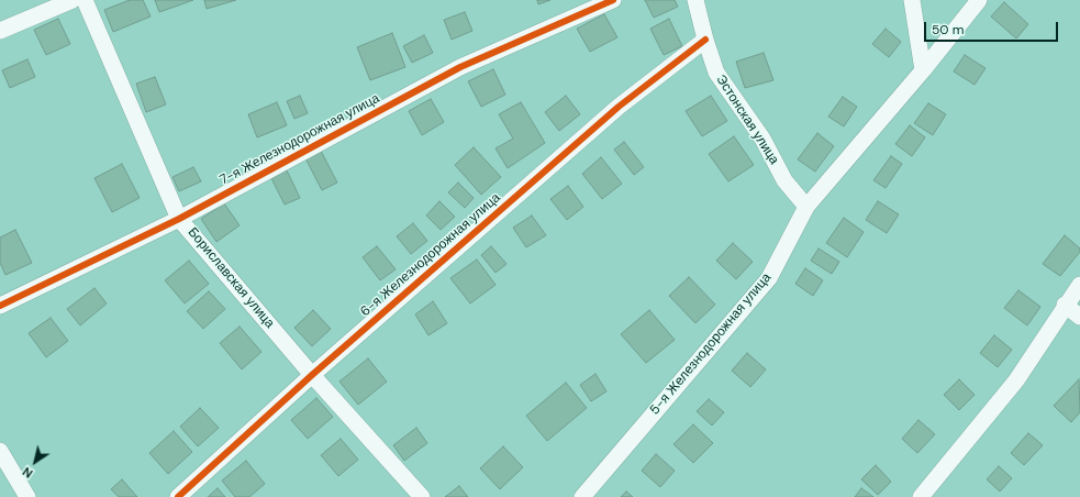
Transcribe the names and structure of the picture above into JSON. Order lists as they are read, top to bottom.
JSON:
{
  "streets": {
    "street": [
      "Эстонская улица",
      "7-я Железнодорожная улица",
      "6-я Железнодорожная улица",
      "Бориславская улица",
      "5-я Железнодорожная улица"
    ]
  },
  "crossings": [
    ["Эстонская улица", "6-я Железнодорожная улица"],
    ["Эстонская улица", "5-я Железнодорожная улица"],
    ["7-я Железнодорожная улица", "Бориславская улица"],
    ["6-я Железнодорожная улица", "Бориславская улица"]
  ],
  "scale_bar": "50 m",
  "north": "bottom left"
}
